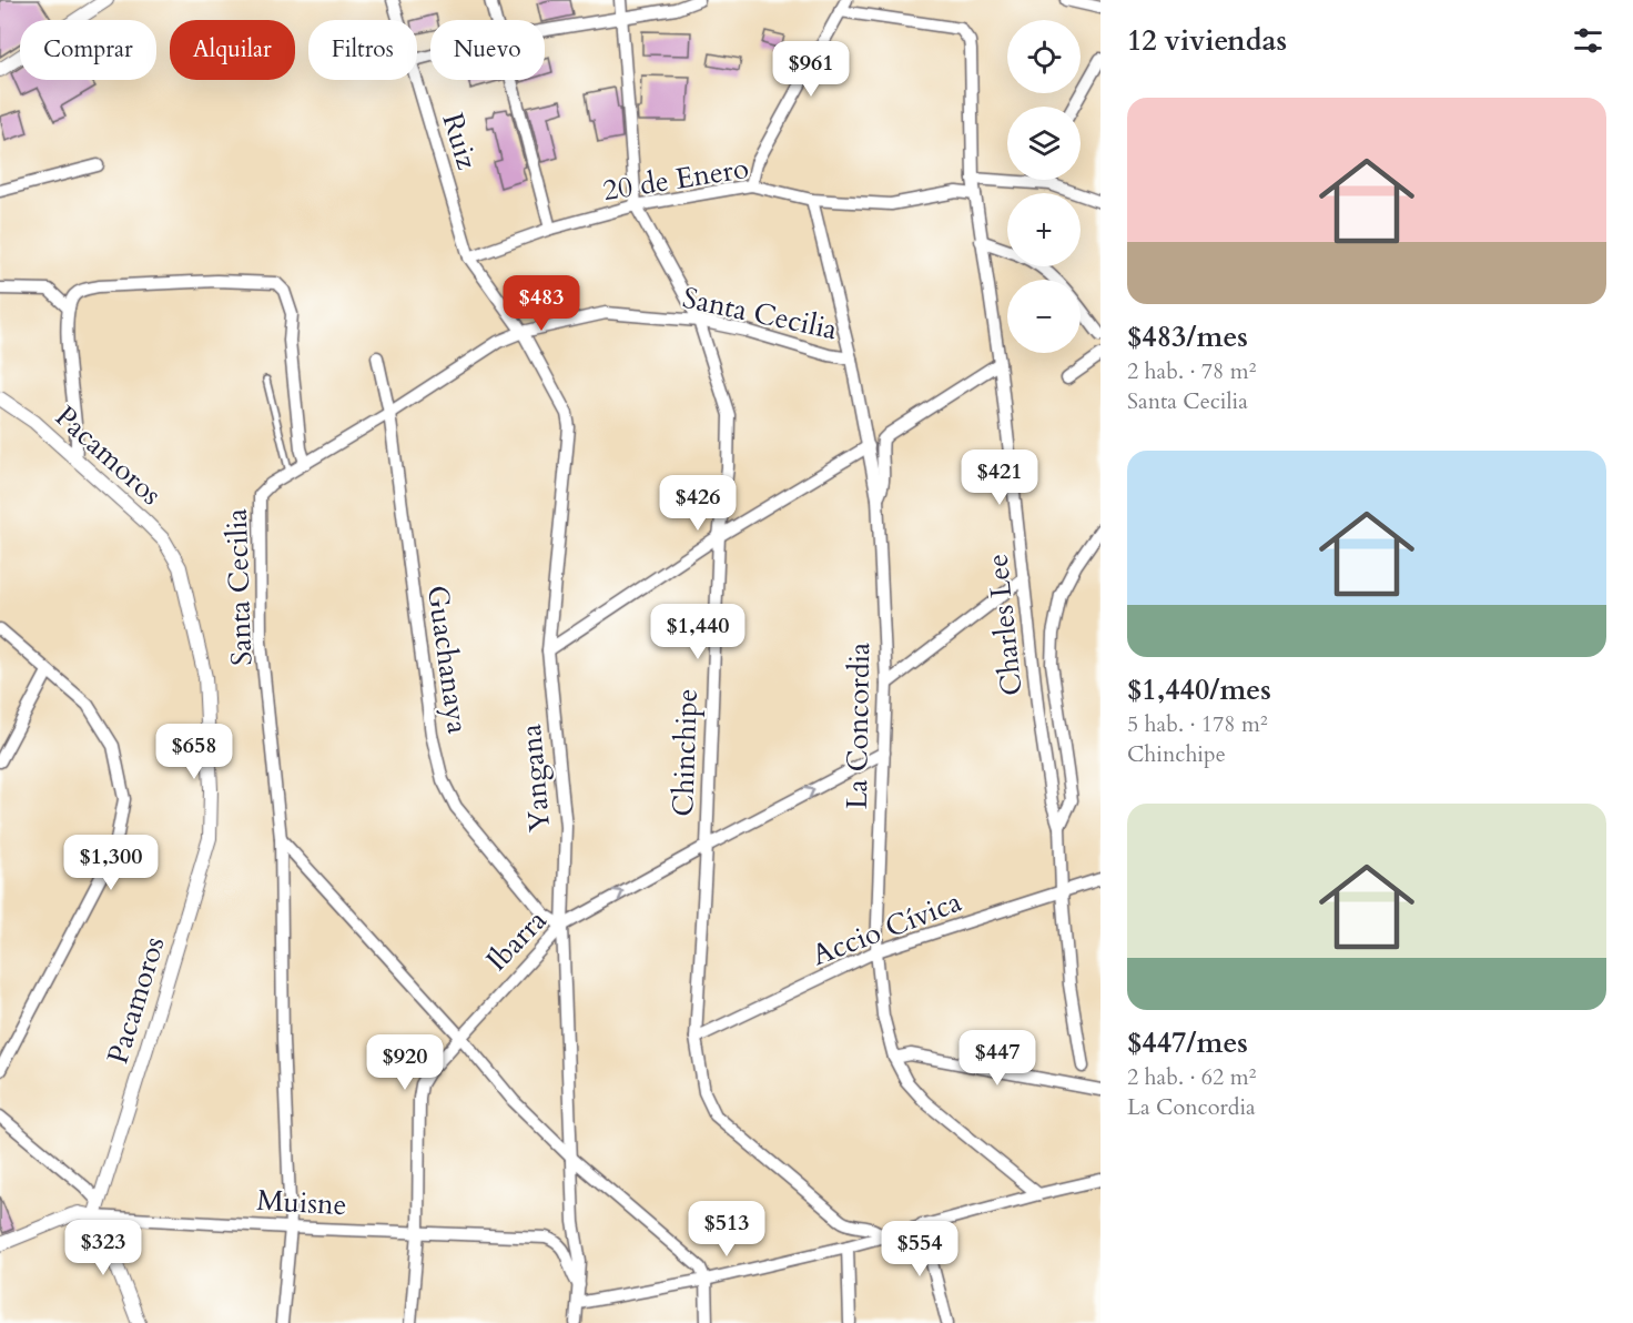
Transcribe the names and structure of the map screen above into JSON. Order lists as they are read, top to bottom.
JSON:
{
  "streets": {
    "street": [
      "Ruiz",
      "20 de Enero",
      "Santa Cecilia",
      "Pacamoros",
      "Charles Lee",
      "Guachanaya",
      "La Concordia",
      "Chinchipe",
      "Yangana",
      "Accio Cívica",
      "Ibarra",
      "Muisne"
    ]
  },
  "crossings": [
    ["Ruiz", "20 de Enero"],
    ["Ruiz", "Yangana"],
    ["20 de Enero", "Charles Lee"],
    ["20 de Enero", "La Concordia"],
    ["20 de Enero", "Chinchipe"],
    ["20 de Enero", "Yangana"],
    ["Santa Cecilia", "Guachanaya"],
    ["Santa Cecilia", "La Concordia"],
    ["Santa Cecilia", "Chinchipe"],
    ["Santa Cecilia", "Yangana"],
    ["Santa Cecilia", "Muisne"],
    ["Pacamoros", "Muisne"],
    ["Guachanaya", "Yangana"],
    ["Guachanaya", "Ibarra"],
    ["La Concordia", "Accio Cívica"],
    ["La Concordia", "Ibarra"],
    ["Chinchipe", "Accio Cívica"],
    ["Chinchipe", "Ibarra"],
    ["Yangana", "Ibarra"],
    ["Yangana", "Muisne"],
    ["Ibarra", "Muisne"]
  ],
  "one_way": ["Ibarra"],
  "page": {
    "heading": "12 viviendas",
    "map_buttons": ["+", "−"],
    "chip": [
      "Comprar",
      "Alquilar",
      "Filtros",
      "Nuevo"
    ],
    "price": [
      "$961",
      "$483",
      "$421",
      "$426",
      "$1,440",
      "$658",
      "$1,300",
      "$447",
      "$920",
      "$513",
      "$323",
      "$554"
    ],
    "list": [
      {
        "name": "$483/mes",
        "note": "2 hab. · 78 m² · Santa Cecilia"
      },
      {
        "name": "$1,440/mes",
        "note": "5 hab. · 178 m² · Chinchipe"
      },
      {
        "name": "$447/mes",
        "note": "2 hab. · 62 m² · La Concordia"
      }
    ]
  }
}
